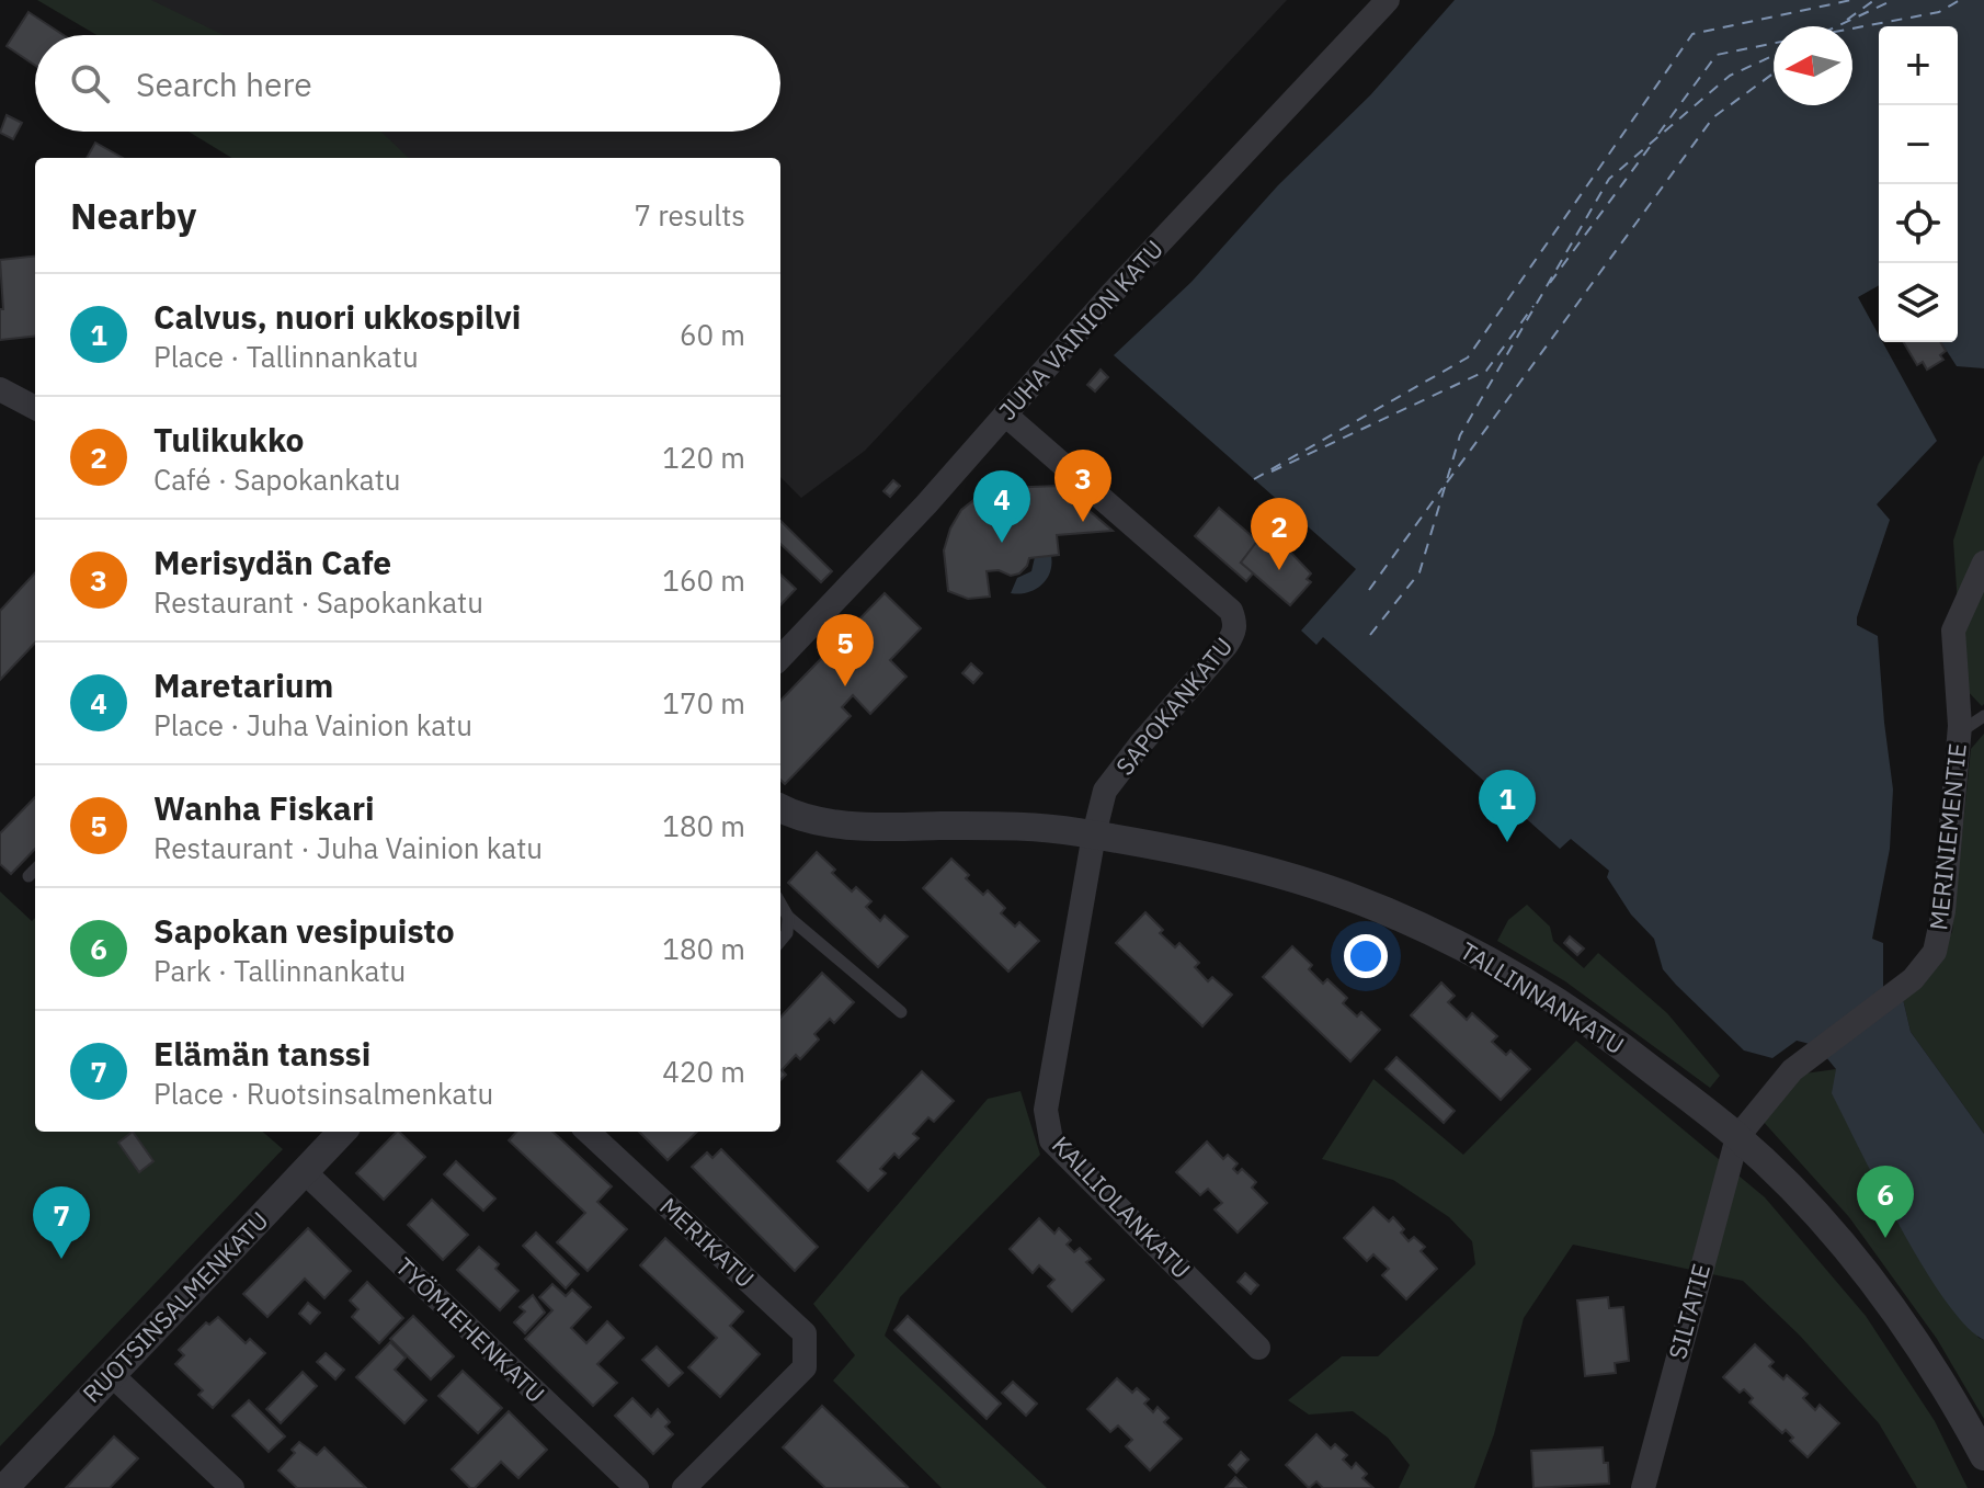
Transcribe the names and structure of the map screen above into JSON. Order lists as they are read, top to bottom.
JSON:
{
  "streets": {
    "street": [
      "JUHA VAINION KATU",
      "SAPOKANKATU",
      "MERINIEMENTIE",
      "TALLINNANKATU",
      "KALLIOLANKATU",
      "MERIKATU",
      "RUOTSINSALMENKATU",
      "SILTATIE",
      "TYÖMIEHENKATU"
    ]
  },
  "crossings": [
    ["JUHA VAINION KATU", "SAPOKANKATU"],
    ["SAPOKANKATU", "TALLINNANKATU"],
    ["SAPOKANKATU", "KALLIOLANKATU"],
    ["MERINIEMENTIE", "TALLINNANKATU"],
    ["MERINIEMENTIE", "SILTATIE"],
    ["TALLINNANKATU", "KALLIOLANKATU"],
    ["TALLINNANKATU", "SILTATIE"],
    ["RUOTSINSALMENKATU", "TYÖMIEHENKATU"]
  ],
  "north": "left",
  "page": {
    "map_buttons": ["+", "−"],
    "search": "Search here",
    "heading": ["Nearby", "7 results"],
    "list": [
      {
        "mark": "1",
        "name": "Calvus, nuori ukkospilvi",
        "note": "Place · Tallinnankatu",
        "value": "60 m"
      },
      {
        "mark": "2",
        "name": "Tulikukko",
        "note": "Café · Sapokankatu",
        "value": "120 m"
      },
      {
        "mark": "3",
        "name": "Merisydän Cafe",
        "note": "Restaurant · Sapokankatu",
        "value": "160 m"
      },
      {
        "mark": "4",
        "name": "Maretarium",
        "note": "Place · Juha Vainion katu",
        "value": "170 m"
      },
      {
        "mark": "5",
        "name": "Wanha Fiskari",
        "note": "Restaurant · Juha Vainion katu",
        "value": "180 m"
      },
      {
        "mark": "6",
        "name": "Sapokan vesipuisto",
        "note": "Park · Tallinnankatu",
        "value": "180 m"
      },
      {
        "mark": "7",
        "name": "Elämän tanssi",
        "note": "Place · Ruotsinsalmenkatu",
        "value": "420 m"
      }
    ],
    "pins": [
      "3",
      "4",
      "2",
      "5",
      "1",
      "6",
      "7"
    ]
  }
}
